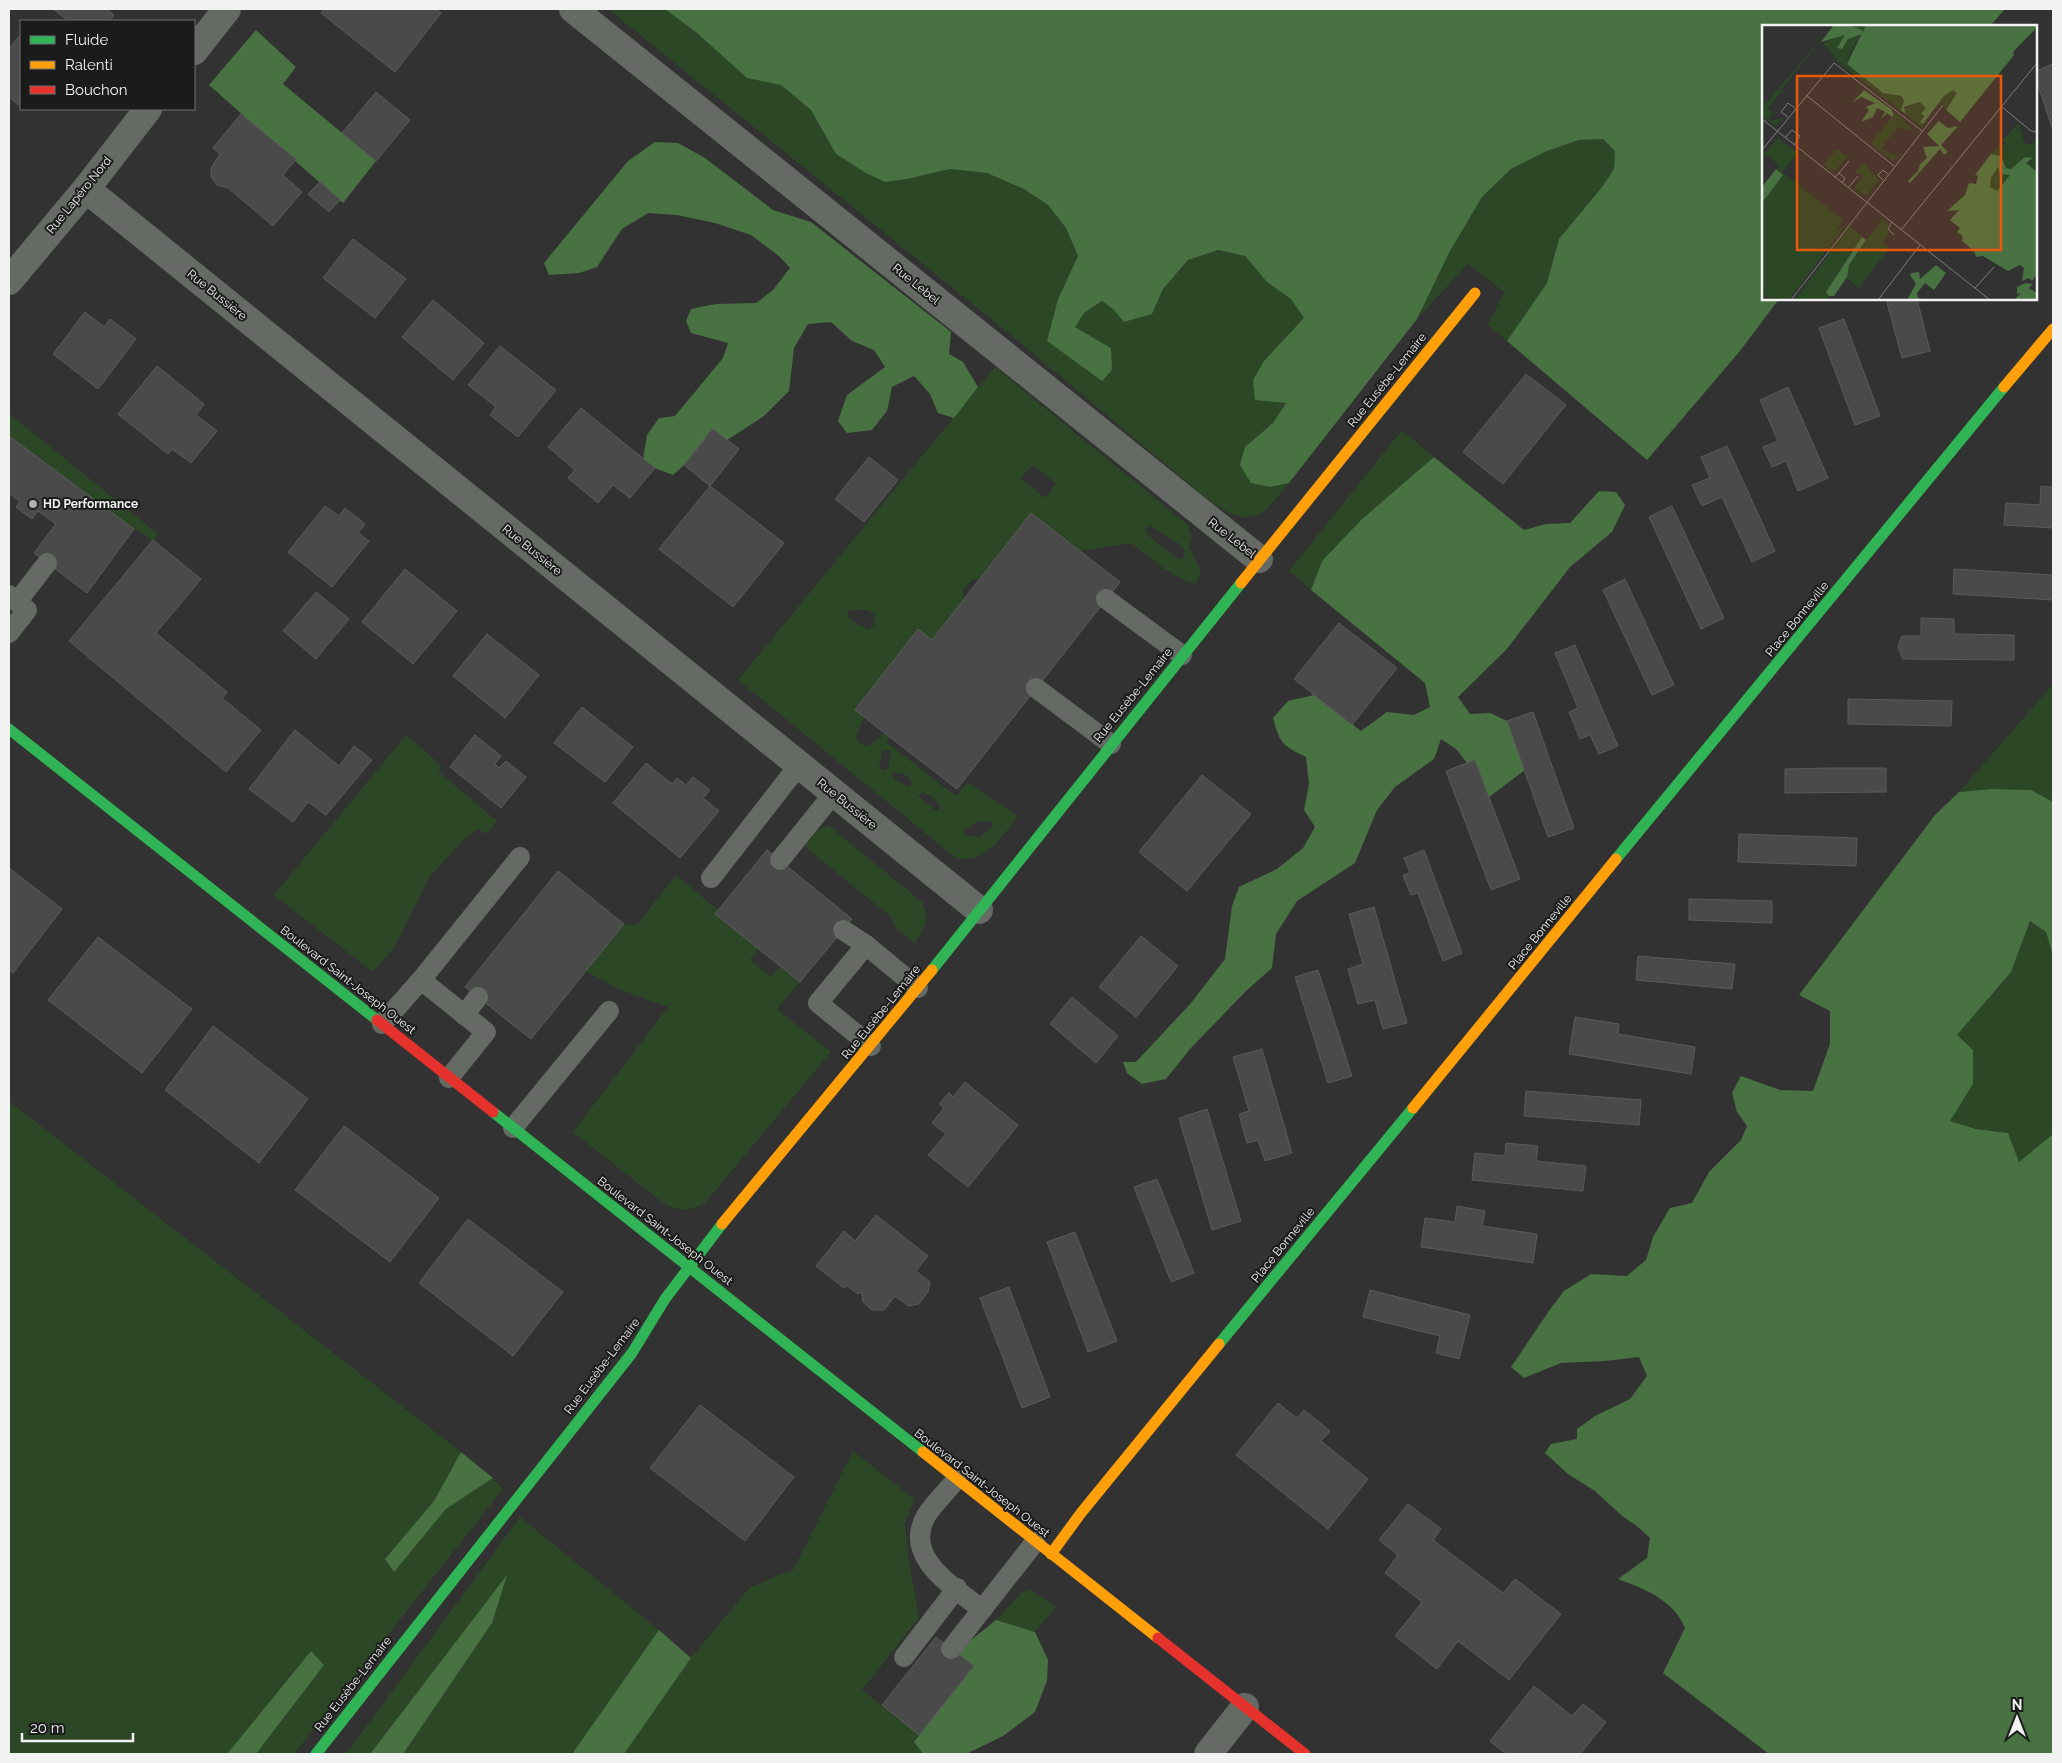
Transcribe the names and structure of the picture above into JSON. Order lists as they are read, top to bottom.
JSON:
{
  "streets": {
    "street": [
      "Rue Lapéro Nord",
      "Rue Lebel",
      "Rue Bussière",
      "Rue Eusèbe-Lemaire",
      "Place Bonneville",
      "Boulevard Saint-Joseph Ouest"
    ]
  },
  "crossings": [
    ["Rue Lapéro Nord", "Rue Bussière"],
    ["Rue Lebel", "Rue Eusèbe-Lemaire"],
    ["Rue Bussière", "Rue Eusèbe-Lemaire"],
    ["Rue Eusèbe-Lemaire", "Boulevard Saint-Joseph Ouest"],
    ["Place Bonneville", "Boulevard Saint-Joseph Ouest"]
  ],
  "places": ["HD Performance"],
  "legend": ["Fluide", "Ralenti", "Bouchon"],
  "scale_bar": "20 m",
  "north": "top"
}
